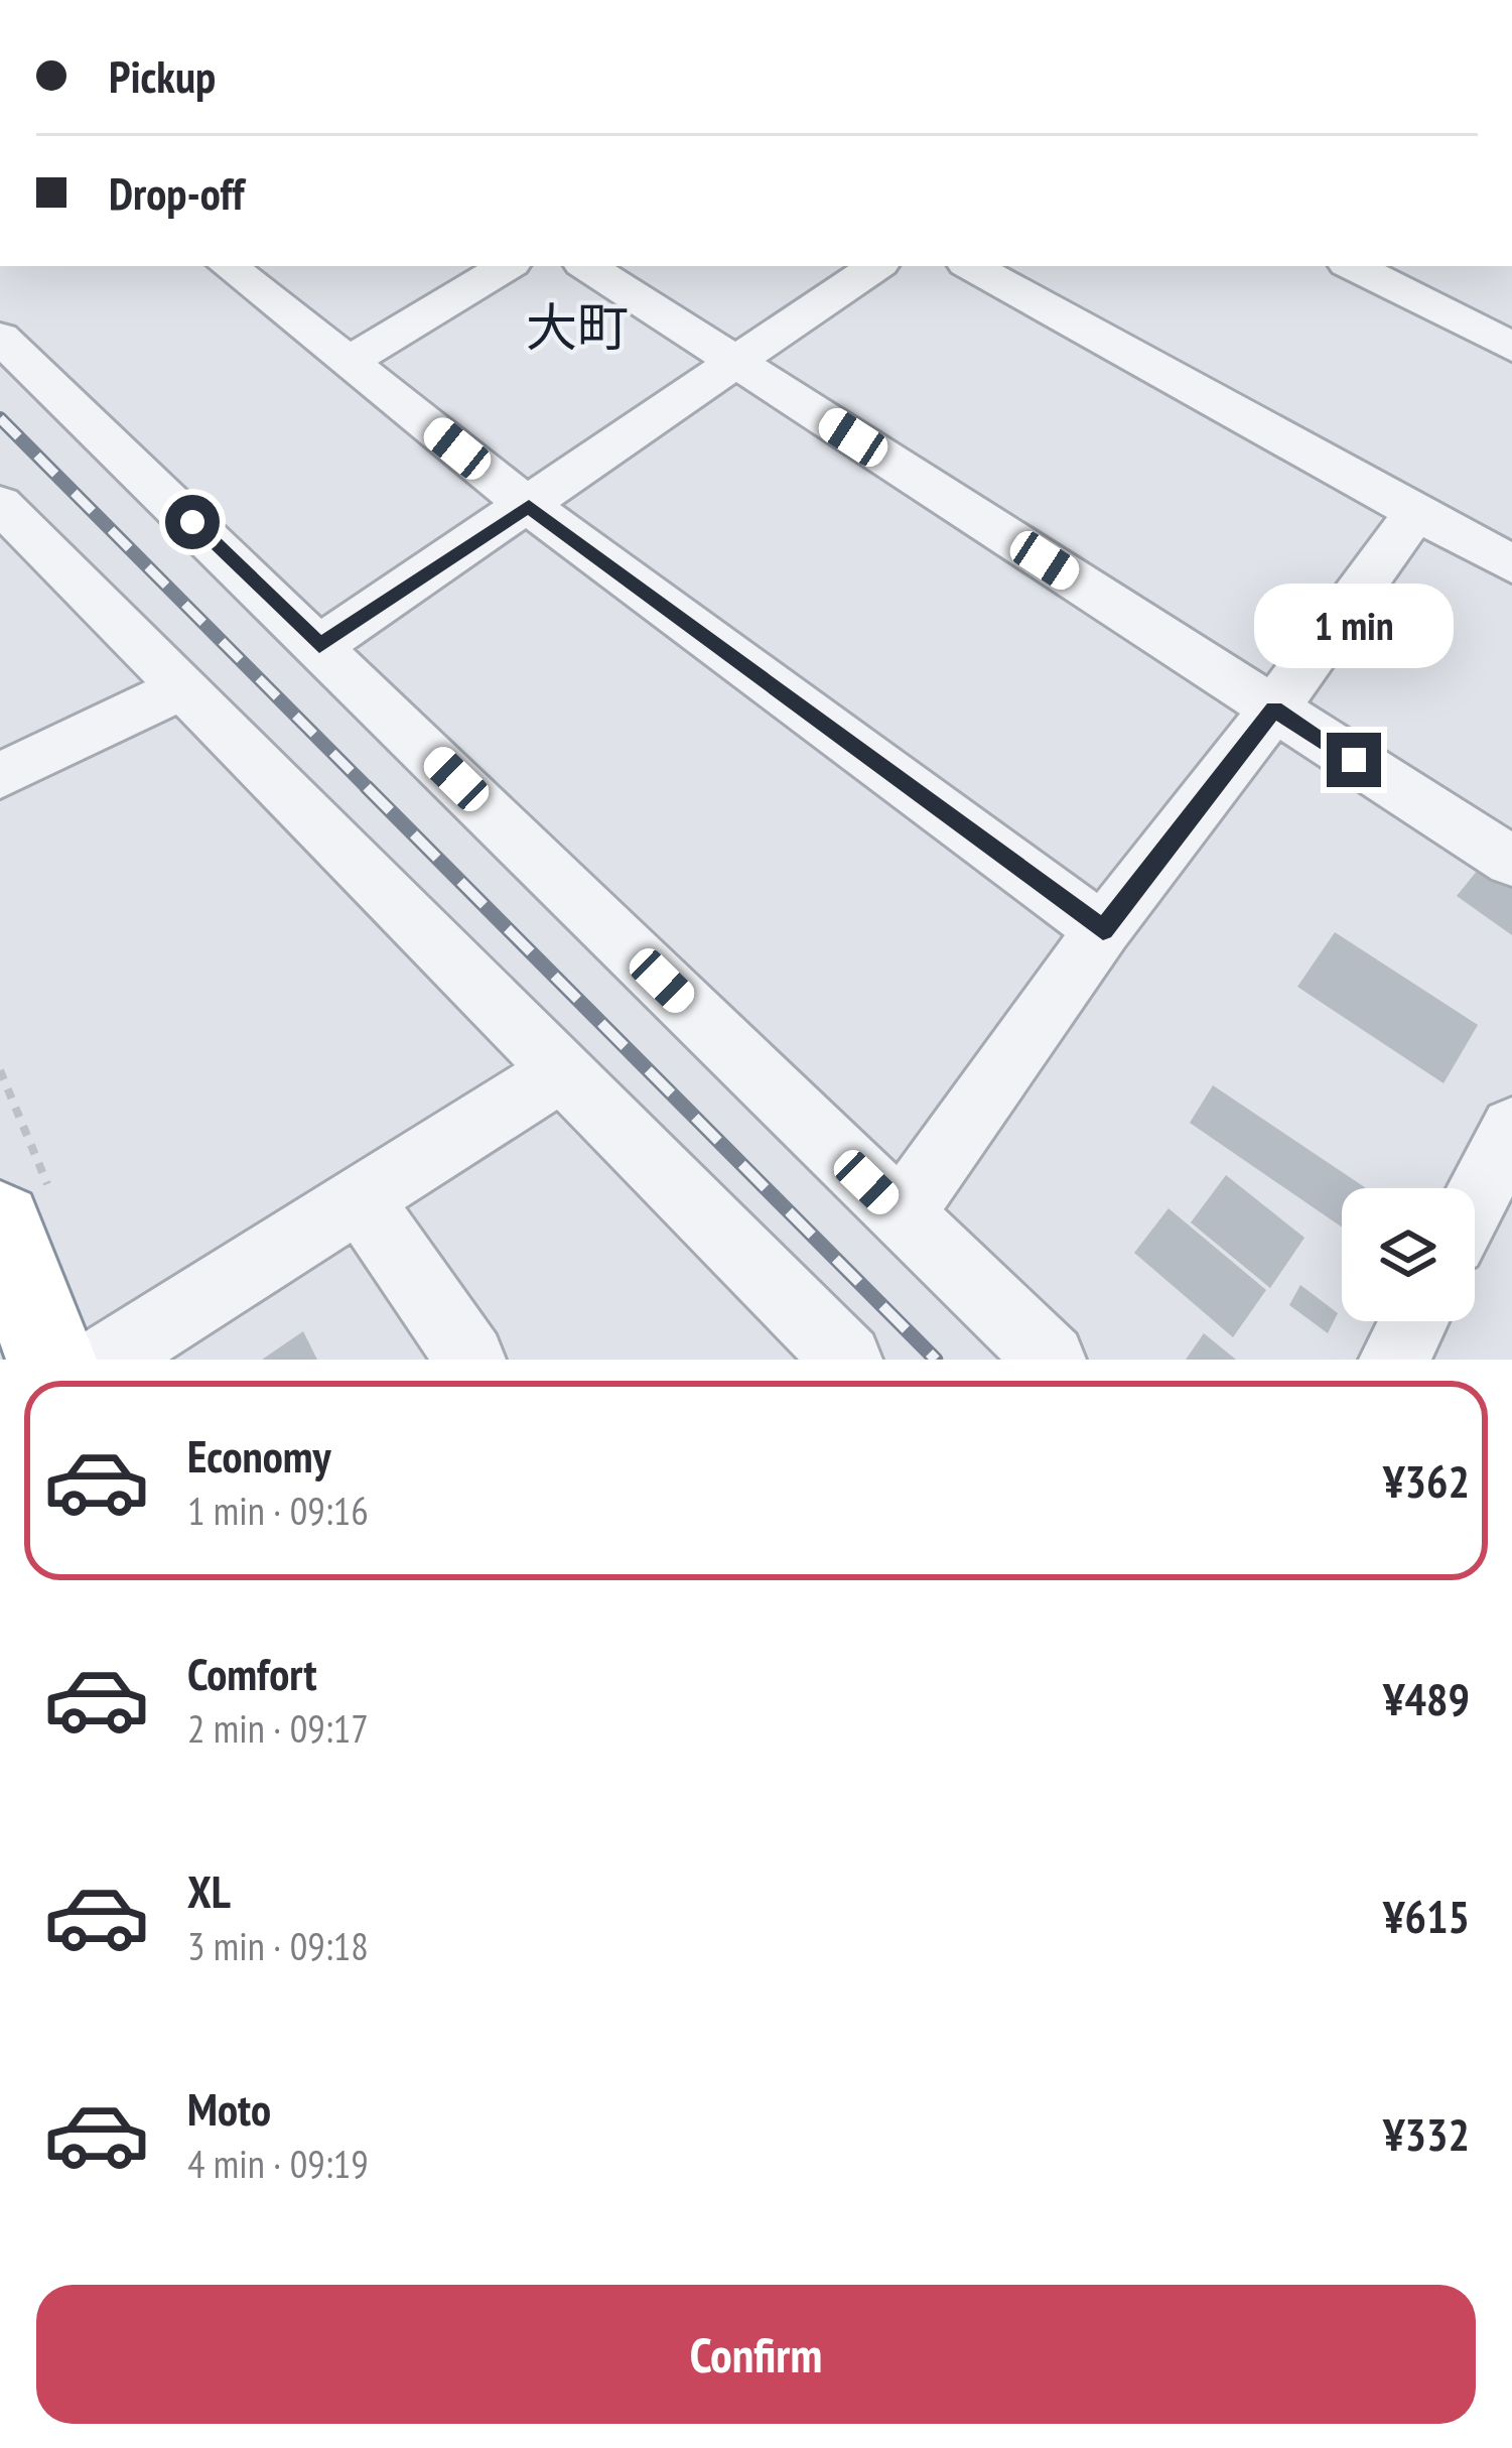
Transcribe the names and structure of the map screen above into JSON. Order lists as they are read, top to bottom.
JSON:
{
  "districts": ["大町"],
  "page": {
    "banner": ["Pickup", "Drop-off"],
    "bubble": "1 min",
    "list": [
      {
        "name": "Economy",
        "note": "1 min · 09:16",
        "value": "¥362"
      },
      {
        "name": "Comfort",
        "note": "2 min · 09:17",
        "value": "¥489"
      },
      {
        "name": "XL",
        "note": "3 min · 09:18",
        "value": "¥615"
      },
      {
        "name": "Moto",
        "note": "4 min · 09:19",
        "value": "¥332"
      }
    ],
    "buttons": "Confirm"
  }
}
